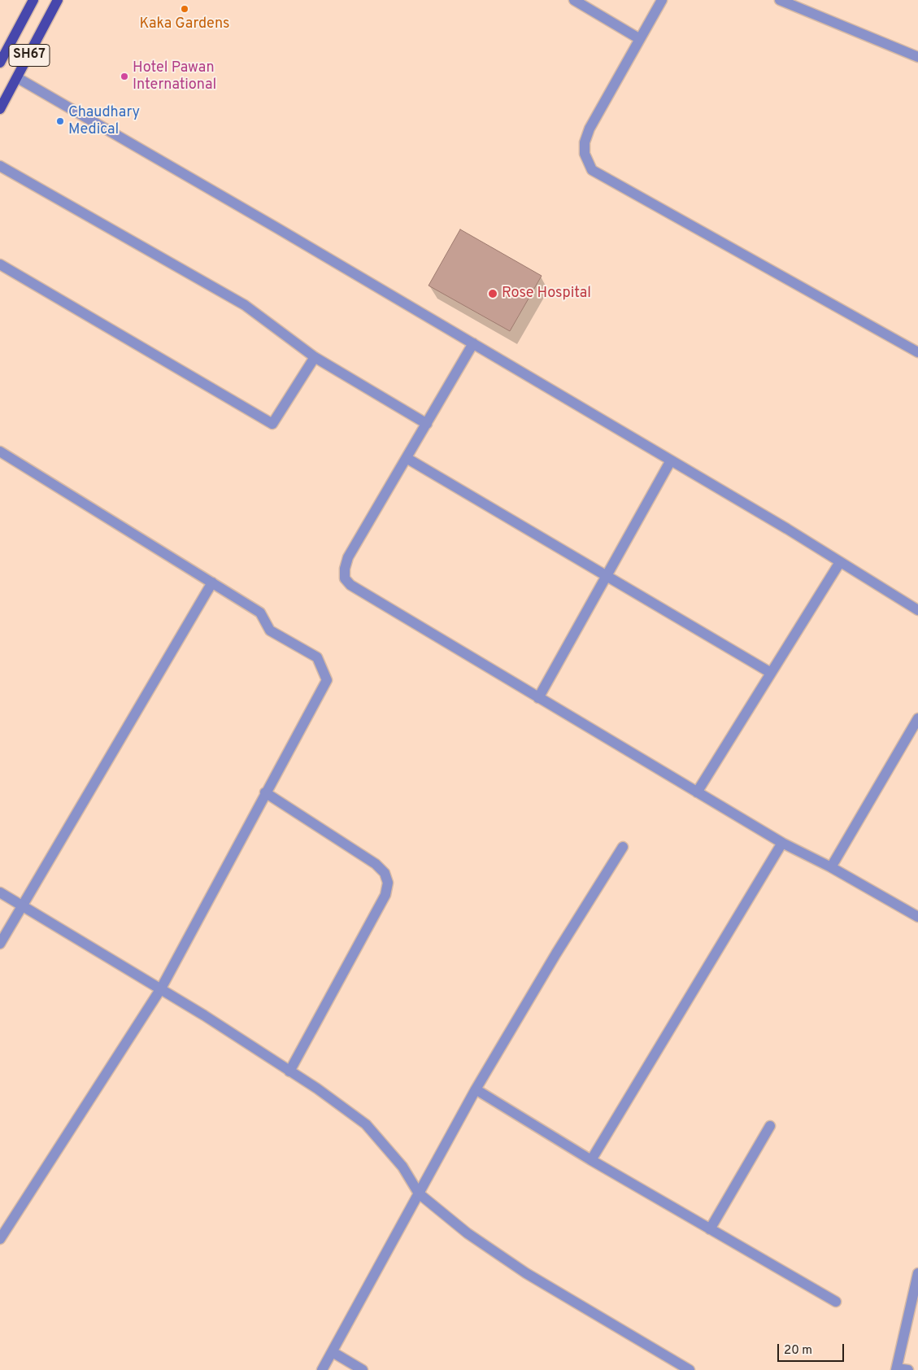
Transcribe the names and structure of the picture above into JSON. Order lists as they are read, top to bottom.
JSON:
{
  "streets": {
    "main road": ["SH67"]
  },
  "places": [
    "Kaka Gardens",
    "Hotel Pawan International",
    "Chaudhary Medical",
    "Rose Hospital"
  ],
  "scale_bar": "20 m"
}
